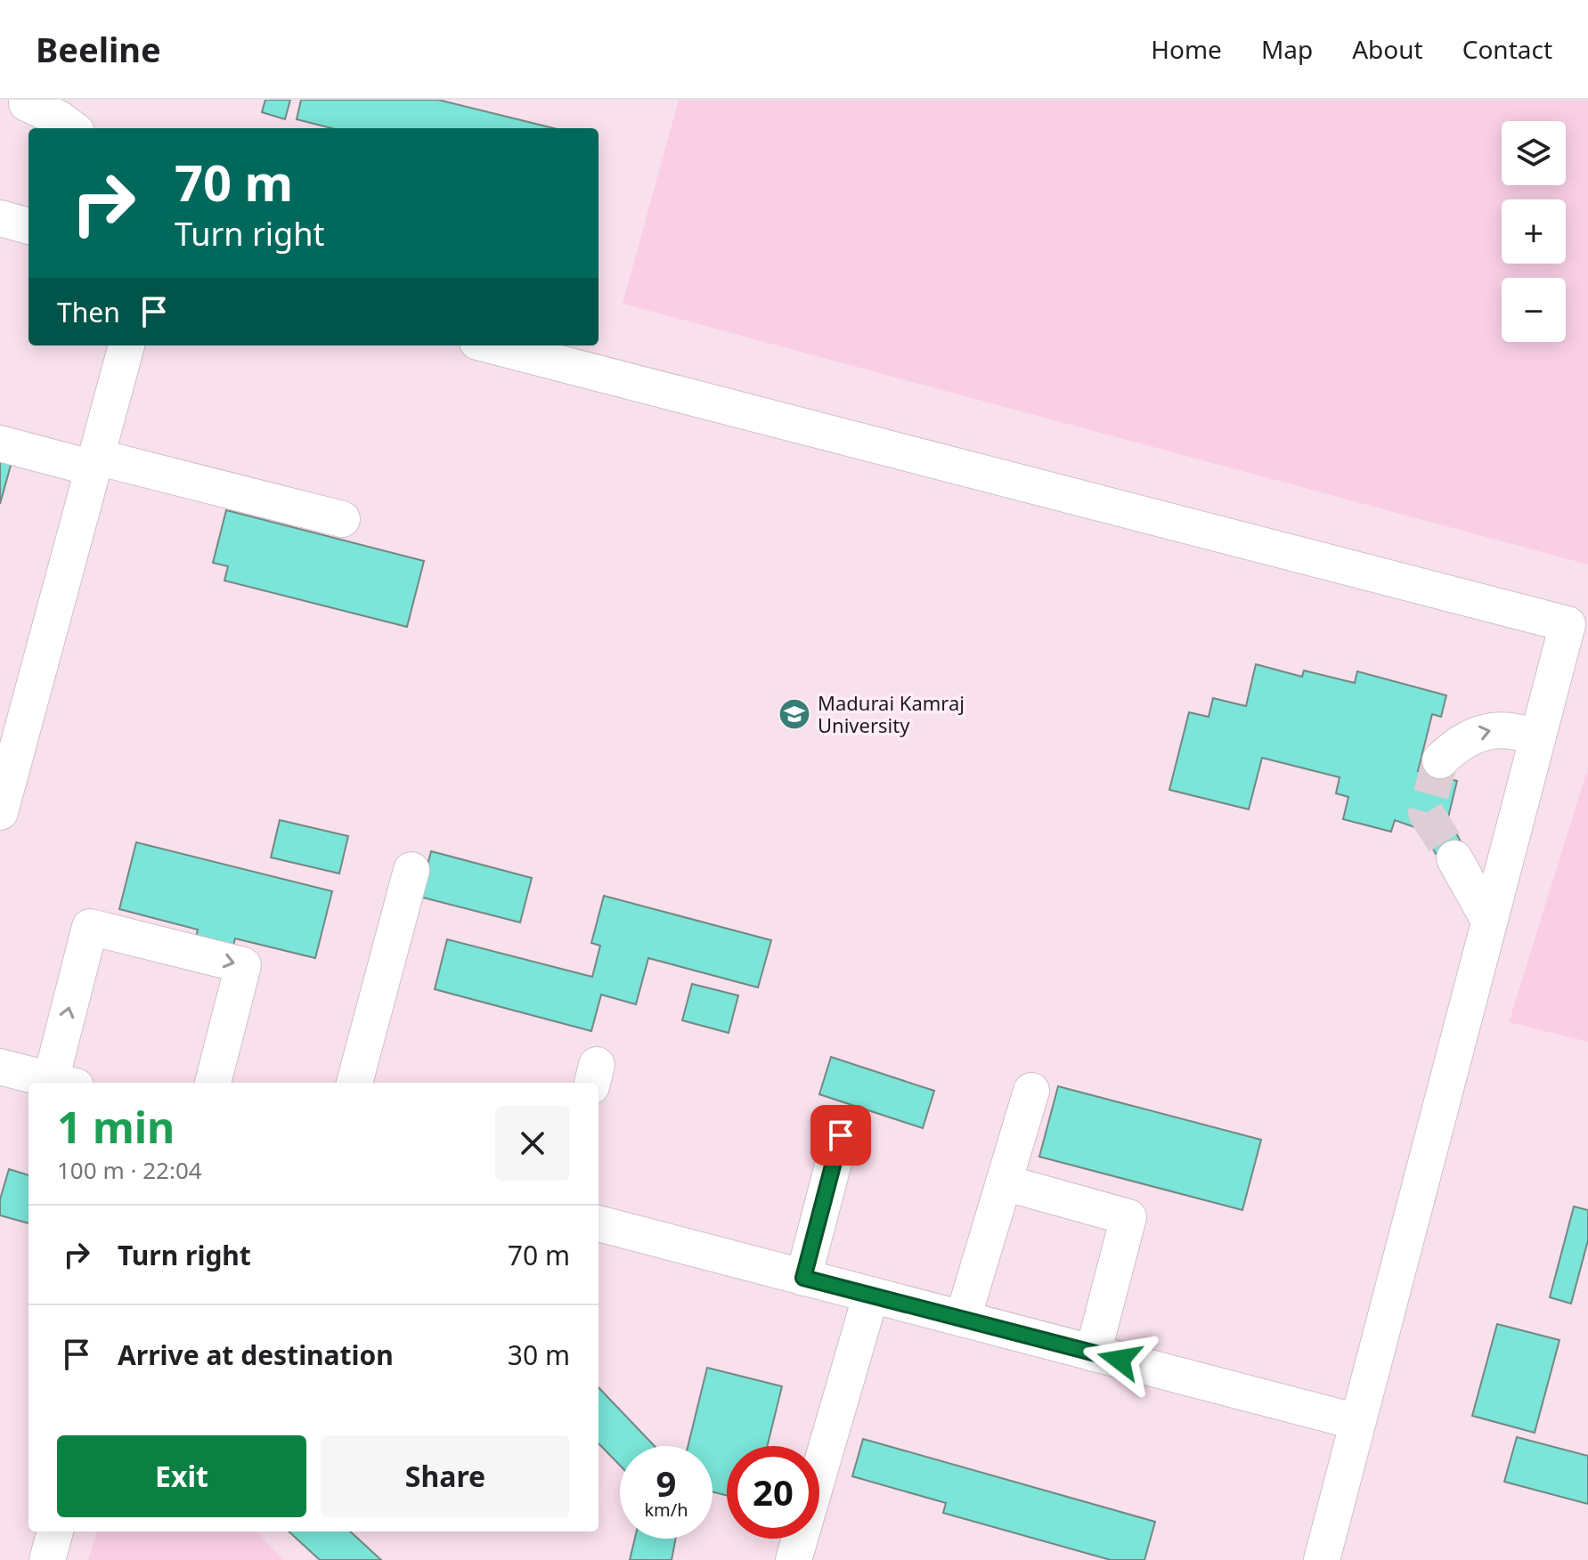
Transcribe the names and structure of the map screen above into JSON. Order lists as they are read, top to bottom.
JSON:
{
  "places": {
    "school or university": ["Madurai Kamraj University"]
  },
  "page": {
    "header": "Beeline",
    "nav": [
      "Home",
      "Map",
      "About",
      "Contact"
    ],
    "map_buttons": ["+", "−"],
    "turn": ["70 m", "Turn right"],
    "then": "Then",
    "heading": ["1 min", "100 m · 22:04"],
    "list": [
      {
        "name": "Turn right",
        "value": "70 m"
      },
      {
        "name": "Arrive at destination",
        "value": "30 m"
      }
    ],
    "buttons": ["Exit", "Share"],
    "speed": "9 km/h",
    "limit": "20"
  }
}
